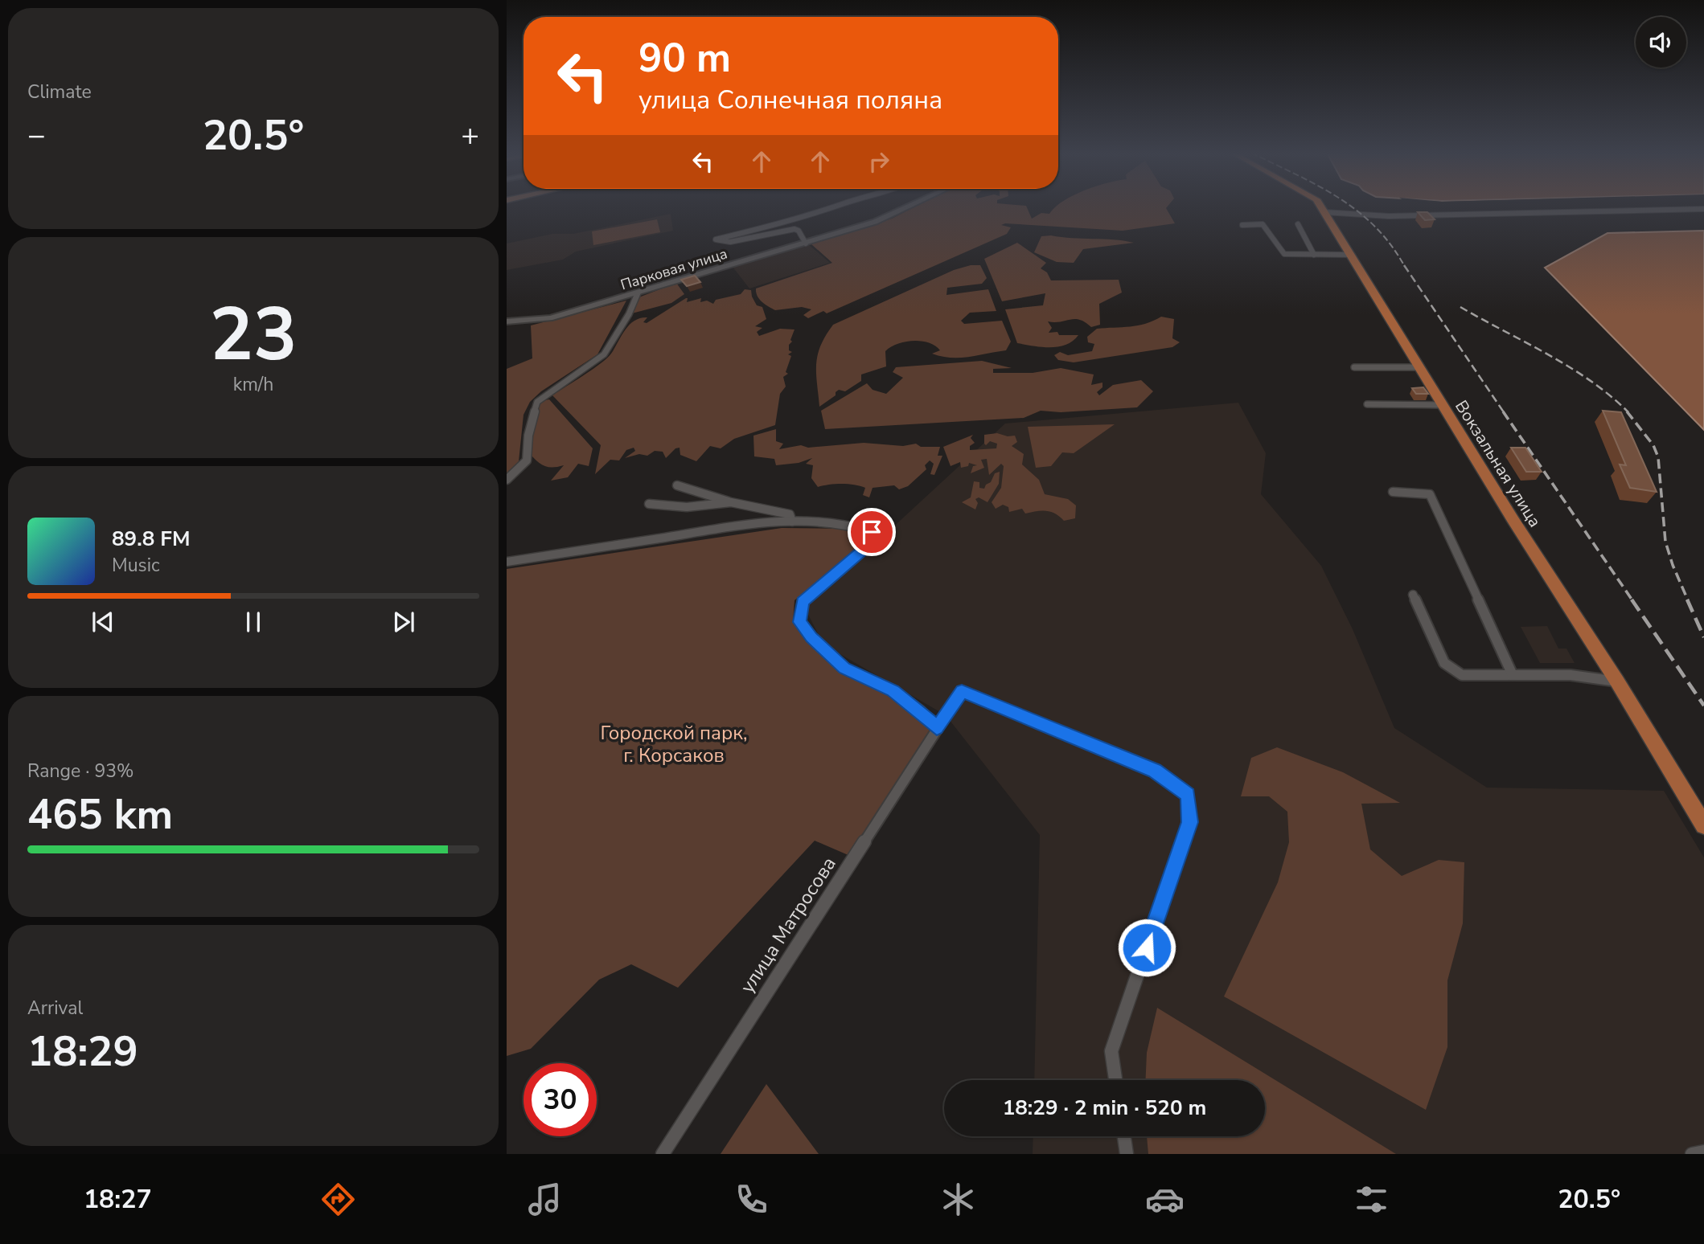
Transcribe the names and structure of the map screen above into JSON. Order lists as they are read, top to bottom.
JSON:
{
  "streets": {
    "main road": ["Вокзальная улица"],
    "street": ["Парковая улица", "улица Матросова"]
  },
  "parks": ["Городской парк, г. Корсаков"],
  "page": {
    "tile": [
      "Climate",
      ["23", "km/h"],
      ["Range · 93%", "465 km"],
      ["Arrival", "18:29"]
    ],
    "turn": ["90 m", "улица Солнечная поляна"],
    "heat": ["−", "20.5°", "+"],
    "song": ["89.8 FM", "Music"],
    "limit": "30",
    "trip": "18:29 · 2 min · 520 m",
    "tabs": ["18:27", "20.5°"]
  }
}
